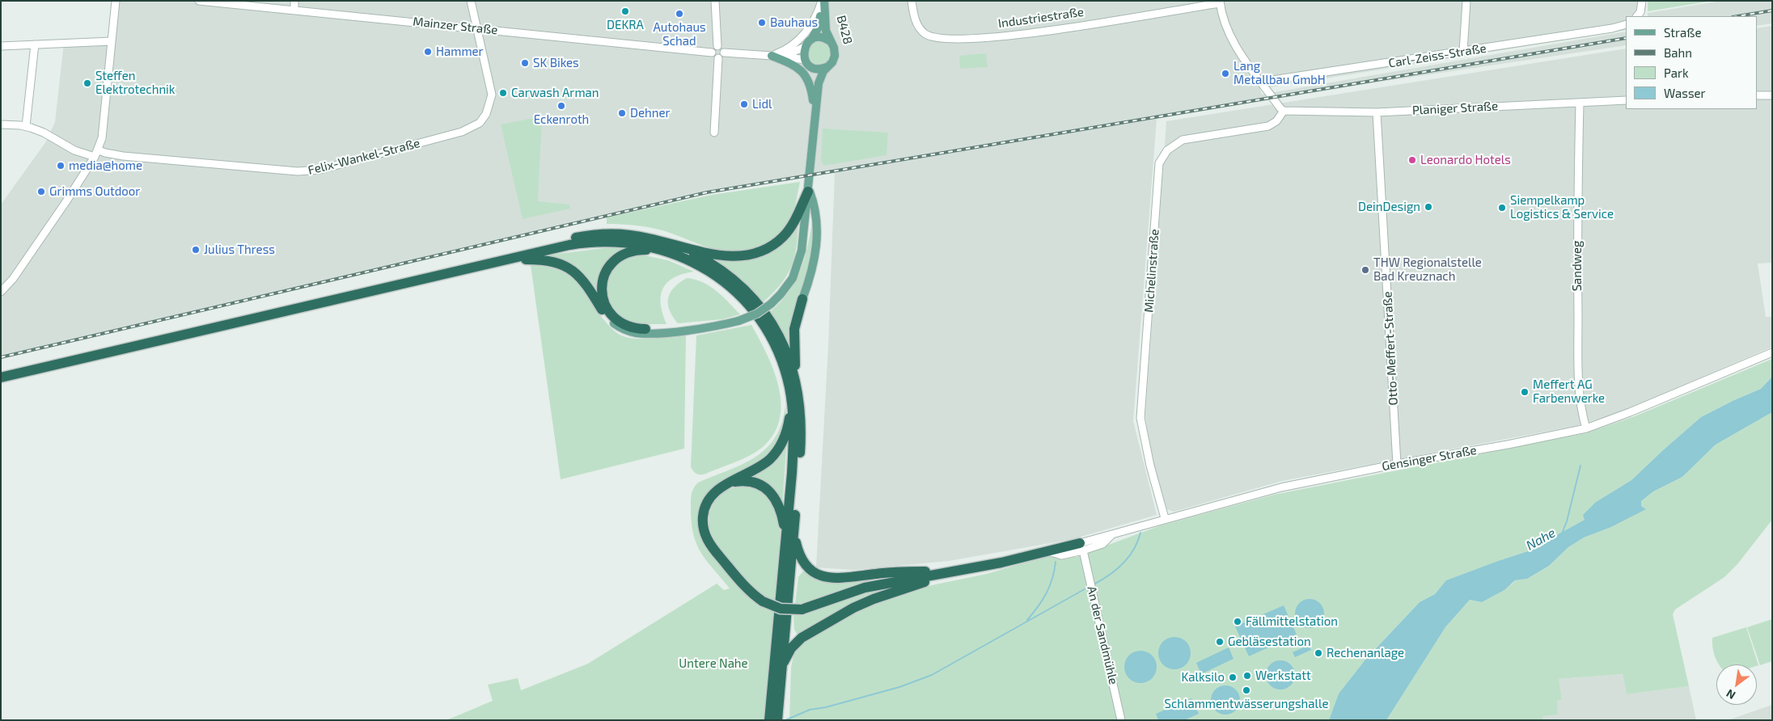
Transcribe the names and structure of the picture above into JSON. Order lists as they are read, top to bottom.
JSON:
{
  "streets": {
    "main road": ["B428"],
    "street": [
      "Industriestraße",
      "Mainzer Straße",
      "Carl-Zeiss-Straße",
      "Planiger Straße",
      "Felix-Wankel-Straße",
      "Sandweg",
      "Michelinstraße",
      "Otto-Meffert-Straße",
      "Gensinger Straße",
      "An der Sandmühle"
    ]
  },
  "crossings": [
    ["Industriestraße", "Carl-Zeiss-Straße"],
    ["Industriestraße", "Planiger Straße"],
    ["Industriestraße", "Michelinstraße"],
    ["Mainzer Straße", "Felix-Wankel-Straße"],
    ["Planiger Straße", "Sandweg"],
    ["Planiger Straße", "Michelinstraße"],
    ["Planiger Straße", "Otto-Meffert-Straße"],
    ["Sandweg", "Gensinger Straße"],
    ["Michelinstraße", "Gensinger Straße"],
    ["Otto-Meffert-Straße", "Gensinger Straße"],
    ["Gensinger Straße", "An der Sandmühle"]
  ],
  "water": ["Nahe"],
  "parks": ["Untere Nahe"],
  "places": [
    "DEKRA",
    "Autohaus Schad",
    "Bauhaus",
    "Hammer",
    "SK Bikes",
    "Lang Metallbau GmbH",
    "Steffen Elektrotechnik",
    "Carwash Arman",
    "Lidl",
    "Eckenroth",
    "Dehner",
    "Leonardo Hotels",
    "media@home",
    "Grimms Outdoor",
    "DeinDesign",
    "Siempelkamp Logistics & Service",
    "Julius Thress",
    "THW Regionalstelle Bad Kreuznach",
    "Meffert AG Farbenwerke",
    "Fällmittelstation",
    "Gebläsestation",
    "Rechenanlage",
    "Werkstatt",
    "Kalksilo",
    "Schlammentwässerungshalle"
  ],
  "legend": [
    "Straße",
    "Bahn",
    "Park",
    "Wasser"
  ],
  "north": "bottom left"
}
